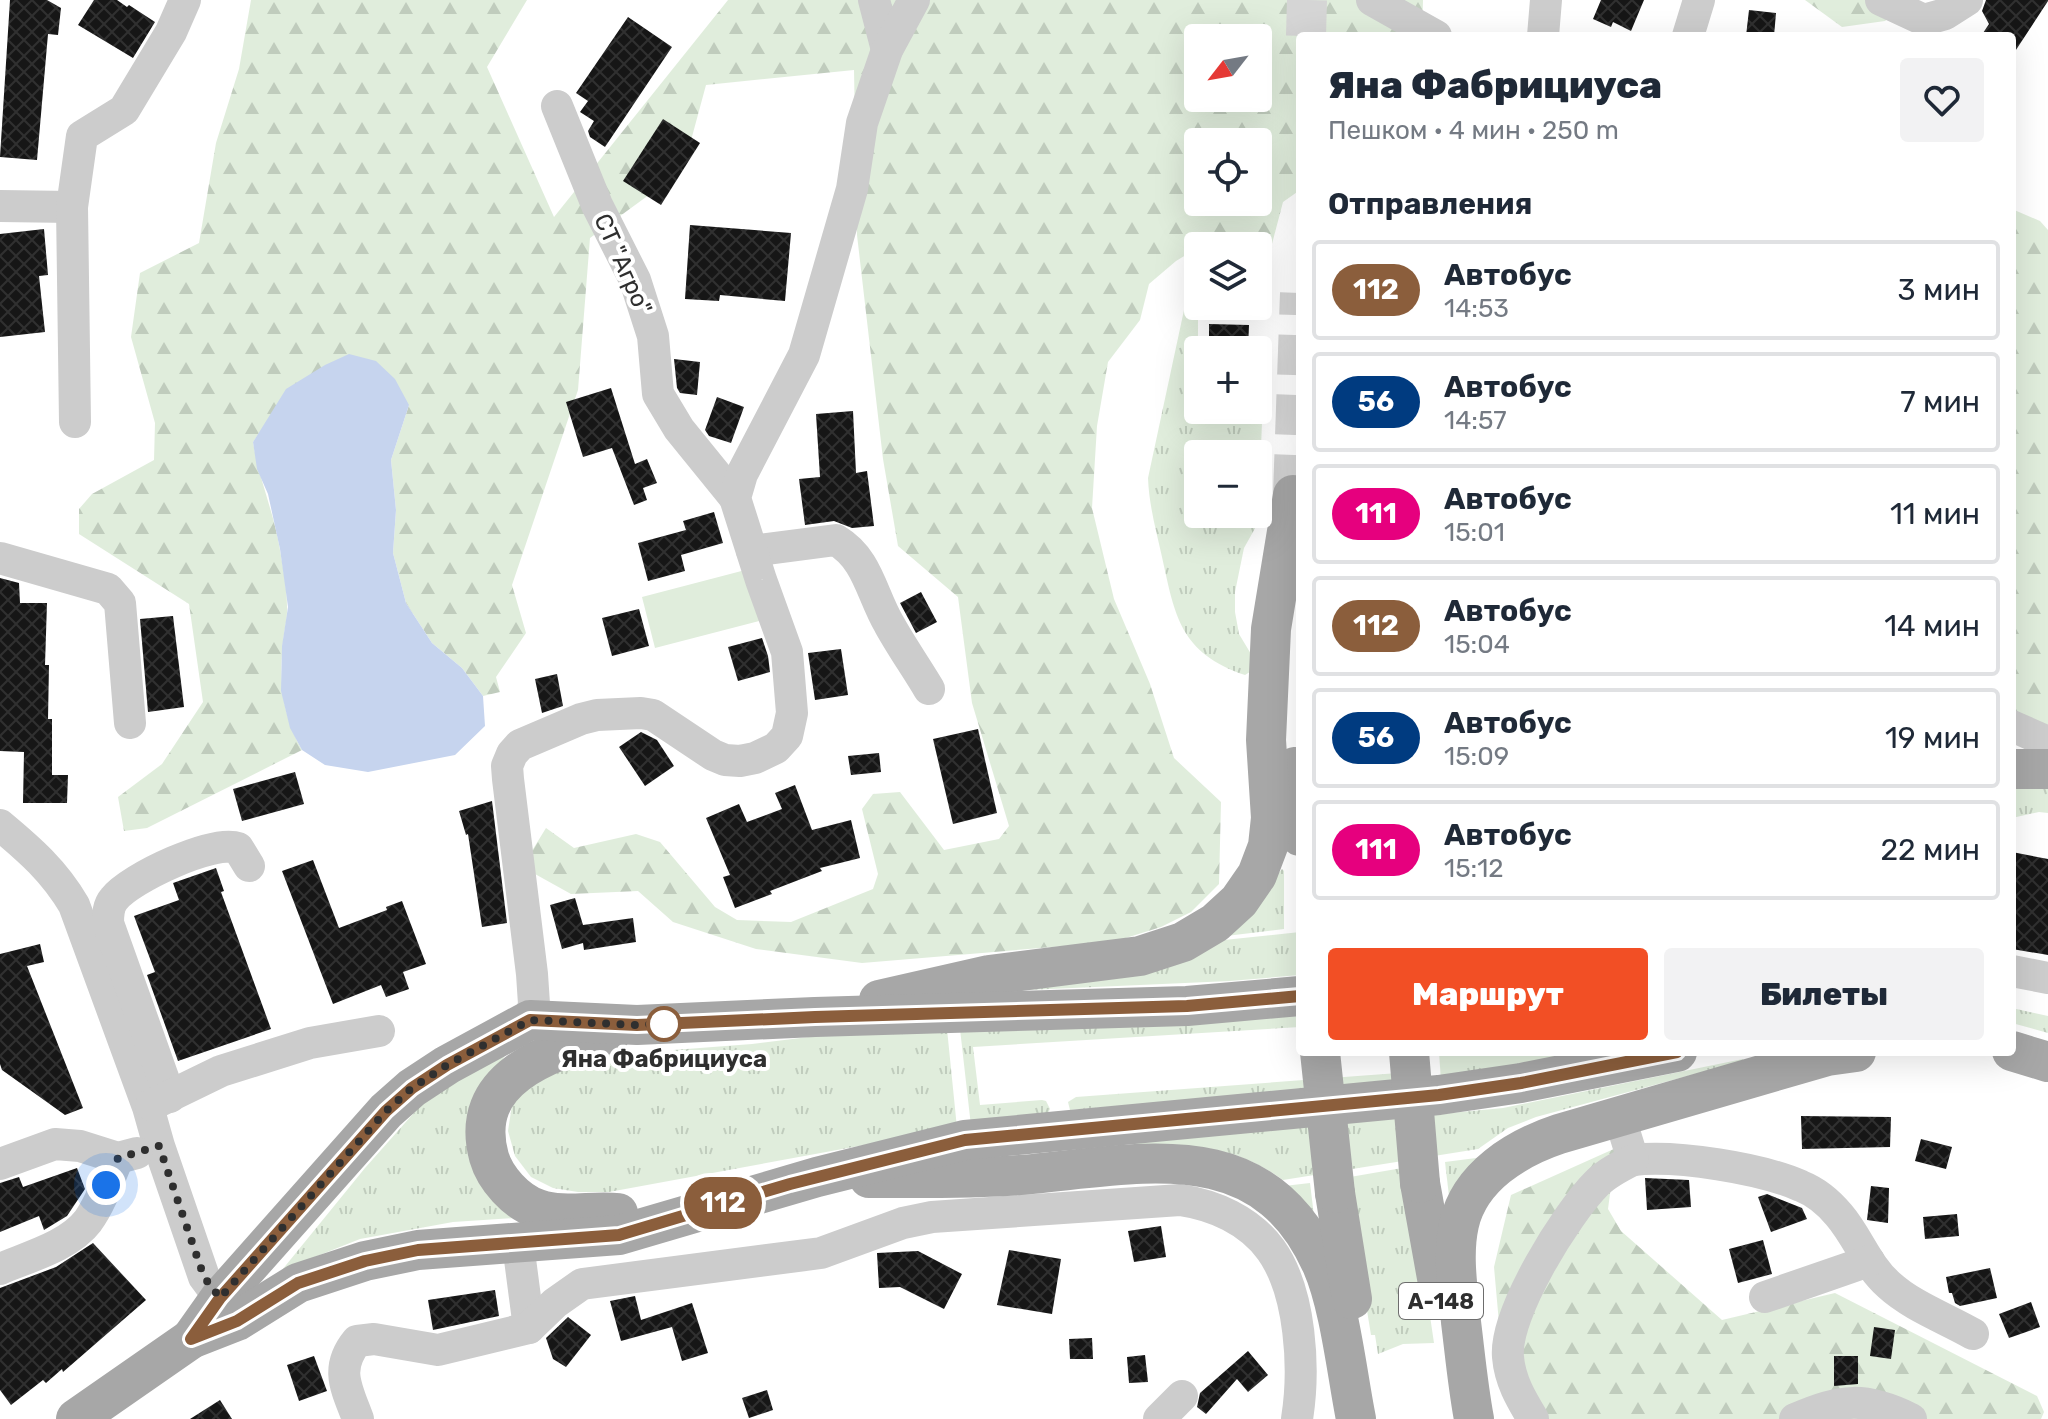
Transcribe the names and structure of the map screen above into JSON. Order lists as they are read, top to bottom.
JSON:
{
  "streets": {
    "main road": ["А-148"],
    "street": ["СТ \"Агро\""]
  },
  "places": ["Яна Фабрициуса"],
  "lines": ["bus line 112"],
  "north": "bottom left",
  "page": {
    "on_map": "112",
    "map_buttons": ["+", "−"],
    "heading": [
      ["Яна Фабрициуса", "Пешком · 4 мин · 250 m"],
      "Отправления"
    ],
    "list": [
      {
        "mark": "112",
        "name": "Автобус",
        "note": "14:53",
        "value": "3 мин"
      },
      {
        "mark": "56",
        "name": "Автобус",
        "note": "14:57",
        "value": "7 мин"
      },
      {
        "mark": "111",
        "name": "Автобус",
        "note": "15:01",
        "value": "11 мин"
      },
      {
        "mark": "112",
        "name": "Автобус",
        "note": "15:04",
        "value": "14 мин"
      },
      {
        "mark": "56",
        "name": "Автобус",
        "note": "15:09",
        "value": "19 мин"
      },
      {
        "mark": "111",
        "name": "Автобус",
        "note": "15:12",
        "value": "22 мин"
      }
    ],
    "buttons": ["Маршрут", "Билеты"]
  }
}
